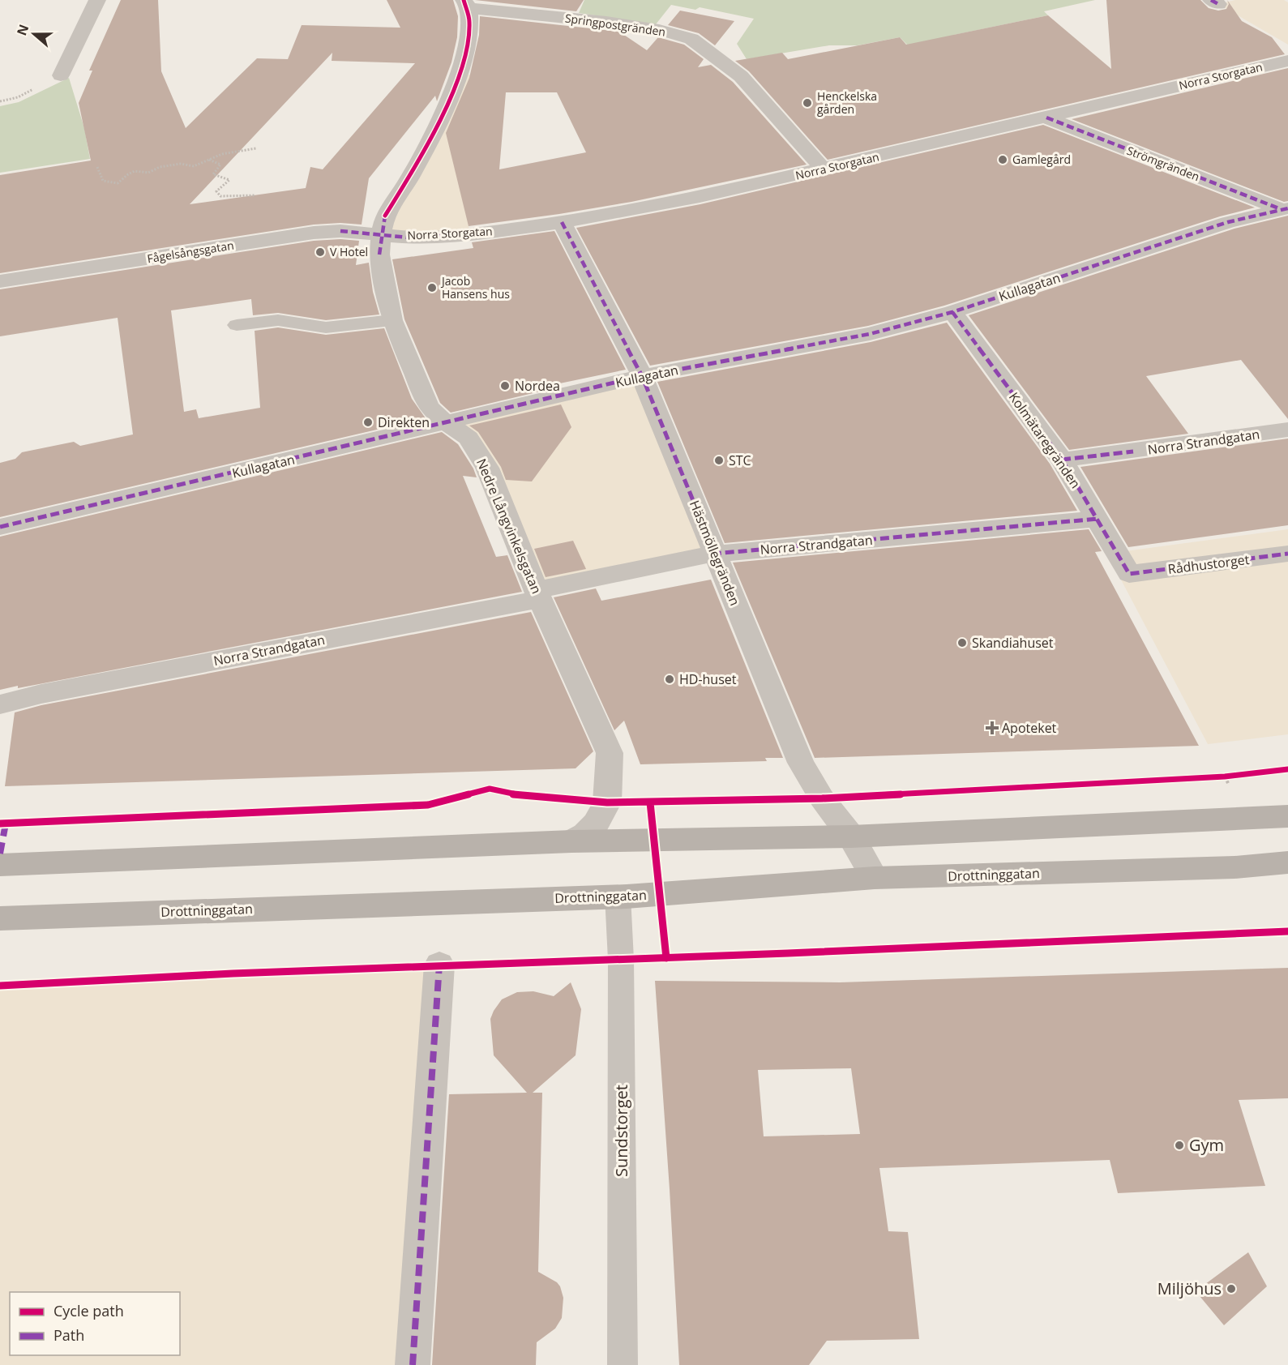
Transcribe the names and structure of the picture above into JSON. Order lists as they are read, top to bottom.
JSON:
{
  "streets": {
    "main road": ["Drottninggatan"],
    "street": [
      "Springpostgränden",
      "Norra Storgatan",
      "Strömgränden",
      "Fågelsångsgatan",
      "Kullagatan",
      "Kolmätaregränden",
      "Norra Strandgatan",
      "Nedre Långvinkelsgatan",
      "Hästmöllegränden",
      "Rådhustorget"
    ],
    "lane": ["Sundstorget"]
  },
  "crossings": [
    ["Springpostgränden", "Norra Storgatan"],
    ["Springpostgränden", "Nedre Långvinkelsgatan"],
    ["Norra Storgatan", "Strömgränden"],
    ["Norra Storgatan", "Fågelsångsgatan"],
    ["Norra Storgatan", "Nedre Långvinkelsgatan"],
    ["Norra Storgatan", "Hästmöllegränden"],
    ["Strömgränden", "Kullagatan"],
    ["Fågelsångsgatan", "Nedre Långvinkelsgatan"],
    ["Kullagatan", "Kolmätaregränden"],
    ["Kullagatan", "Nedre Långvinkelsgatan"],
    ["Kullagatan", "Hästmöllegränden"],
    ["Kolmätaregränden", "Norra Strandgatan"],
    ["Kolmätaregränden", "Rådhustorget"],
    ["Norra Strandgatan", "Nedre Långvinkelsgatan"],
    ["Norra Strandgatan", "Hästmöllegränden"],
    ["Hästmöllegränden", "Drottninggatan"],
    ["Drottninggatan", "Sundstorget"]
  ],
  "places": {
    "other": [
      "Henckelska gården",
      "Gamlegård",
      "V Hotel",
      "Jacob Hansens hus",
      "Nordea",
      "Direkten",
      "STC",
      "Skandiahuset",
      "HD-huset",
      "Gym",
      "Miljöhus"
    ],
    "health": ["Apoteket"]
  },
  "legend": ["Cycle path", "Path"],
  "north": "left"
}
